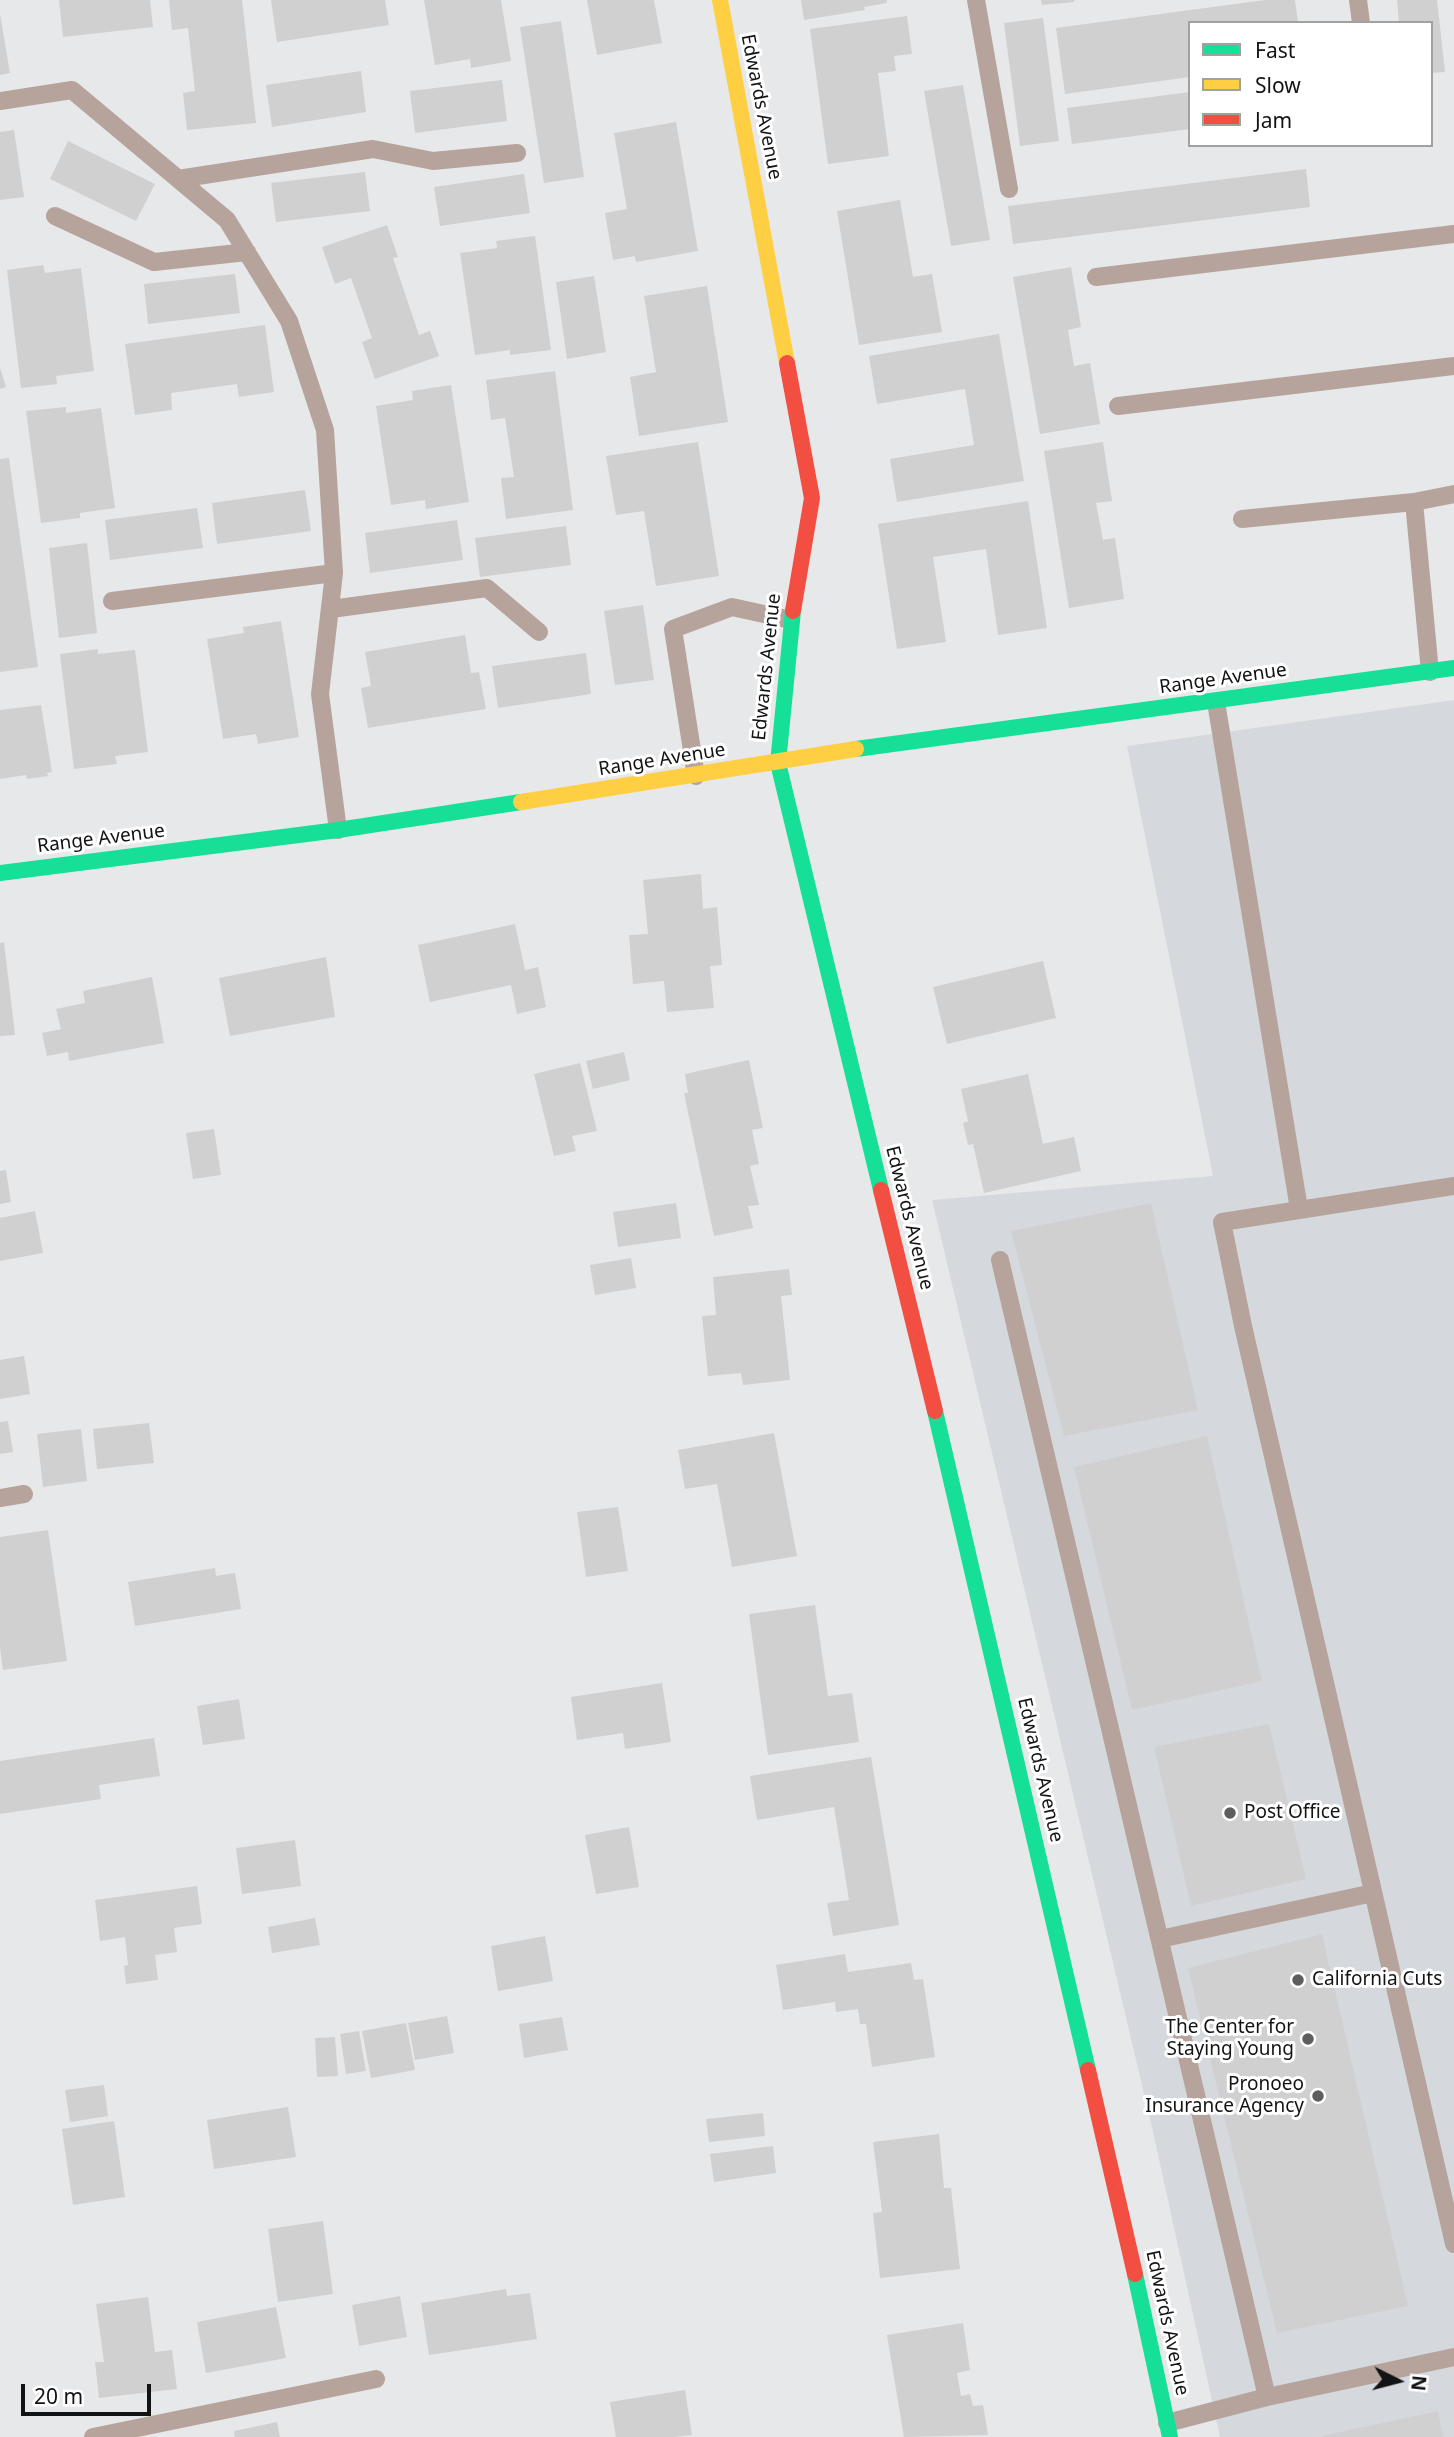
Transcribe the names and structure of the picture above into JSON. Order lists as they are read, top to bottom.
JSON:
{
  "streets": {
    "street": ["Edwards Avenue", "Range Avenue"]
  },
  "crossings": [
    ["Edwards Avenue", "Range Avenue"]
  ],
  "places": [
    "Post Office",
    "California Cuts",
    "The Center for Staying Young",
    "Pronoeo Insurance Agency"
  ],
  "legend": ["Fast", "Slow", "Jam"],
  "scale_bar": "20 m",
  "north": "right"
}
